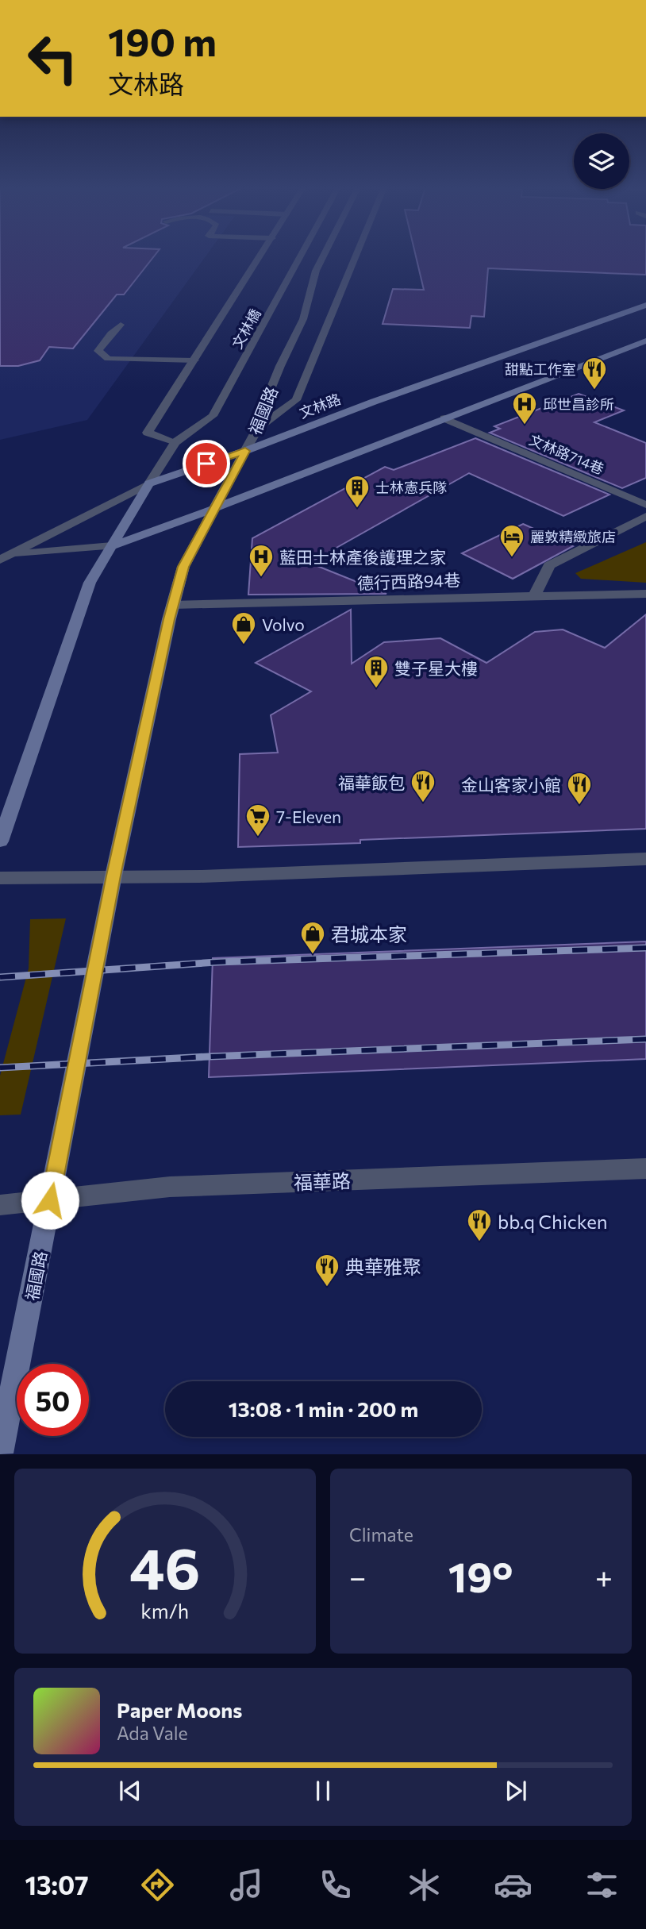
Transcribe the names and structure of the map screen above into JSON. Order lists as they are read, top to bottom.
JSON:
{
  "streets": {
    "main road": ["文林路", "福國路"],
    "street": [
      "文林橋",
      "文林路714巷",
      "德行西路94巷",
      "福華路"
    ]
  },
  "crossings": [
    ["文林路", "福國路"],
    ["文林路", "文林路714巷"],
    ["福國路", "德行西路94巷"],
    ["福國路", "福華路"]
  ],
  "places": {
    "restaurant": [
      "甜點工作室",
      "福華飯包",
      "金山客家小館",
      "bb.q Chicken",
      "典華雅聚"
    ],
    "hospital": ["邱世昌診所", "藍田士林產後護理之家"],
    "building": ["士林憲兵隊", "雙子星大樓"],
    "hotel": ["麗敦精緻旅店"],
    "shop": ["Volvo", "君城本家"],
    "supermarket": ["7-Eleven"]
  },
  "page": {
    "turn": ["190 m", "文林路"],
    "limit": "50",
    "trip": "13:08 · 1 min · 200 m",
    "tile": "Climate",
    "heat": ["−", "19°", "+"],
    "song": ["Paper Moons", "Ada Vale"],
    "tabs": "13:07",
    "gauge": ["46", "km/h"]
  }
}
